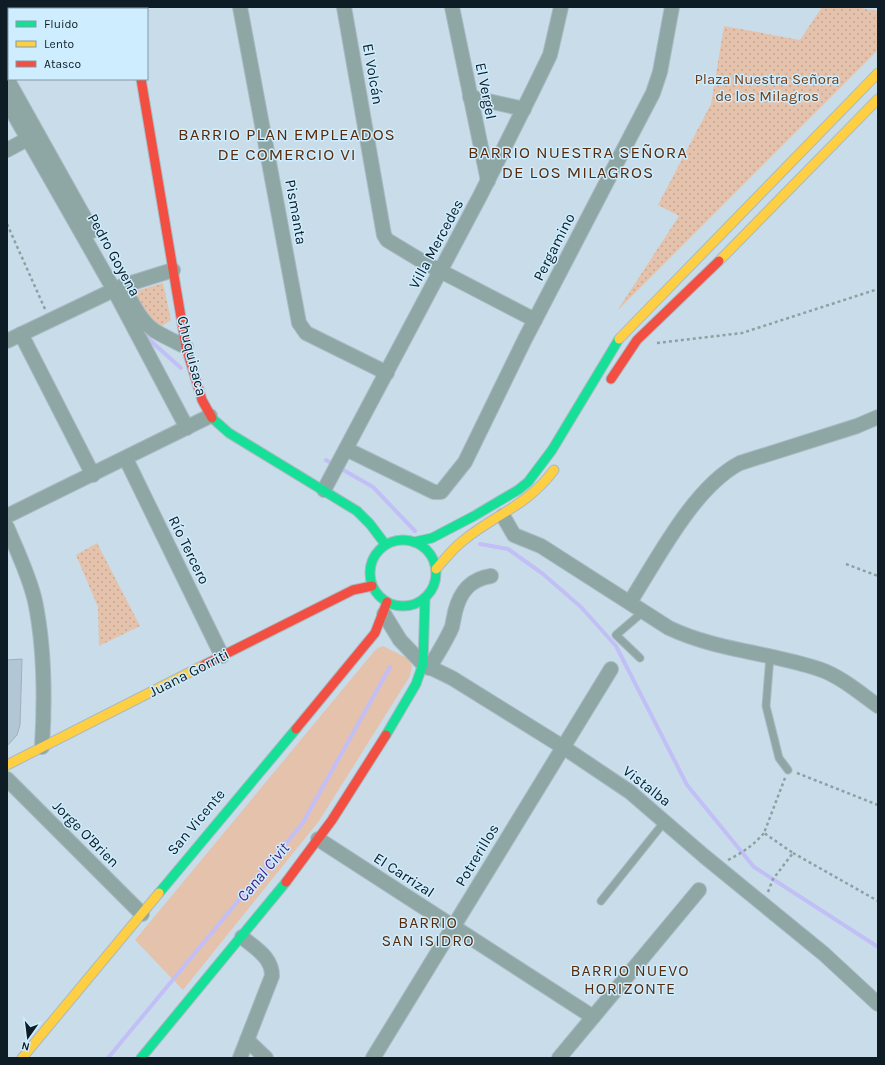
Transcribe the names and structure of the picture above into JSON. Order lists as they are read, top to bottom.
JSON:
{
  "streets": {
    "main road": ["Chuquisaca", "Juana Gorriti", "San Vicente"],
    "street": [
      "El Volcán",
      "El Vergel",
      "Pismanta",
      "Villa Mercedes",
      "Pergamino",
      "Pedro Goyena",
      "Río Tercero",
      "Vistalba",
      "Jorge O'Brien",
      "Potrerillos",
      "El Carrizal"
    ]
  },
  "crossings": [
    ["El Volcán", "Villa Mercedes"],
    ["El Volcán", "Pergamino"],
    ["El Vergel", "Villa Mercedes"],
    ["Pismanta", "Villa Mercedes"],
    ["Villa Mercedes", "Pergamino"],
    ["Villa Mercedes", "Chuquisaca"],
    ["Pedro Goyena", "Chuquisaca"],
    ["Chuquisaca", "Juana Gorriti"],
    ["Chuquisaca", "Vistalba"],
    ["Chuquisaca", "San Vicente"],
    ["Río Tercero", "Juana Gorriti"],
    ["Juana Gorriti", "Vistalba"],
    ["Juana Gorriti", "San Vicente"],
    ["Vistalba", "San Vicente"],
    ["Vistalba", "Potrerillos"],
    ["San Vicente", "Jorge O'Brien"],
    ["Potrerillos", "El Carrizal"]
  ],
  "districts": [
    "BARRIO PLAN EMPLEADOS DE COMERCIO VI",
    "BARRIO NUESTRA SEÑORA DE LOS MILAGROS",
    "BARRIO SAN ISIDRO",
    "BARRIO NUEVO HORIZONTE"
  ],
  "water": ["Canal Civit"],
  "parks": ["Plaza Nuestra Señora de los Milagros"],
  "legend": ["Fluido", "Lento", "Atasco"],
  "north": "bottom"
}
